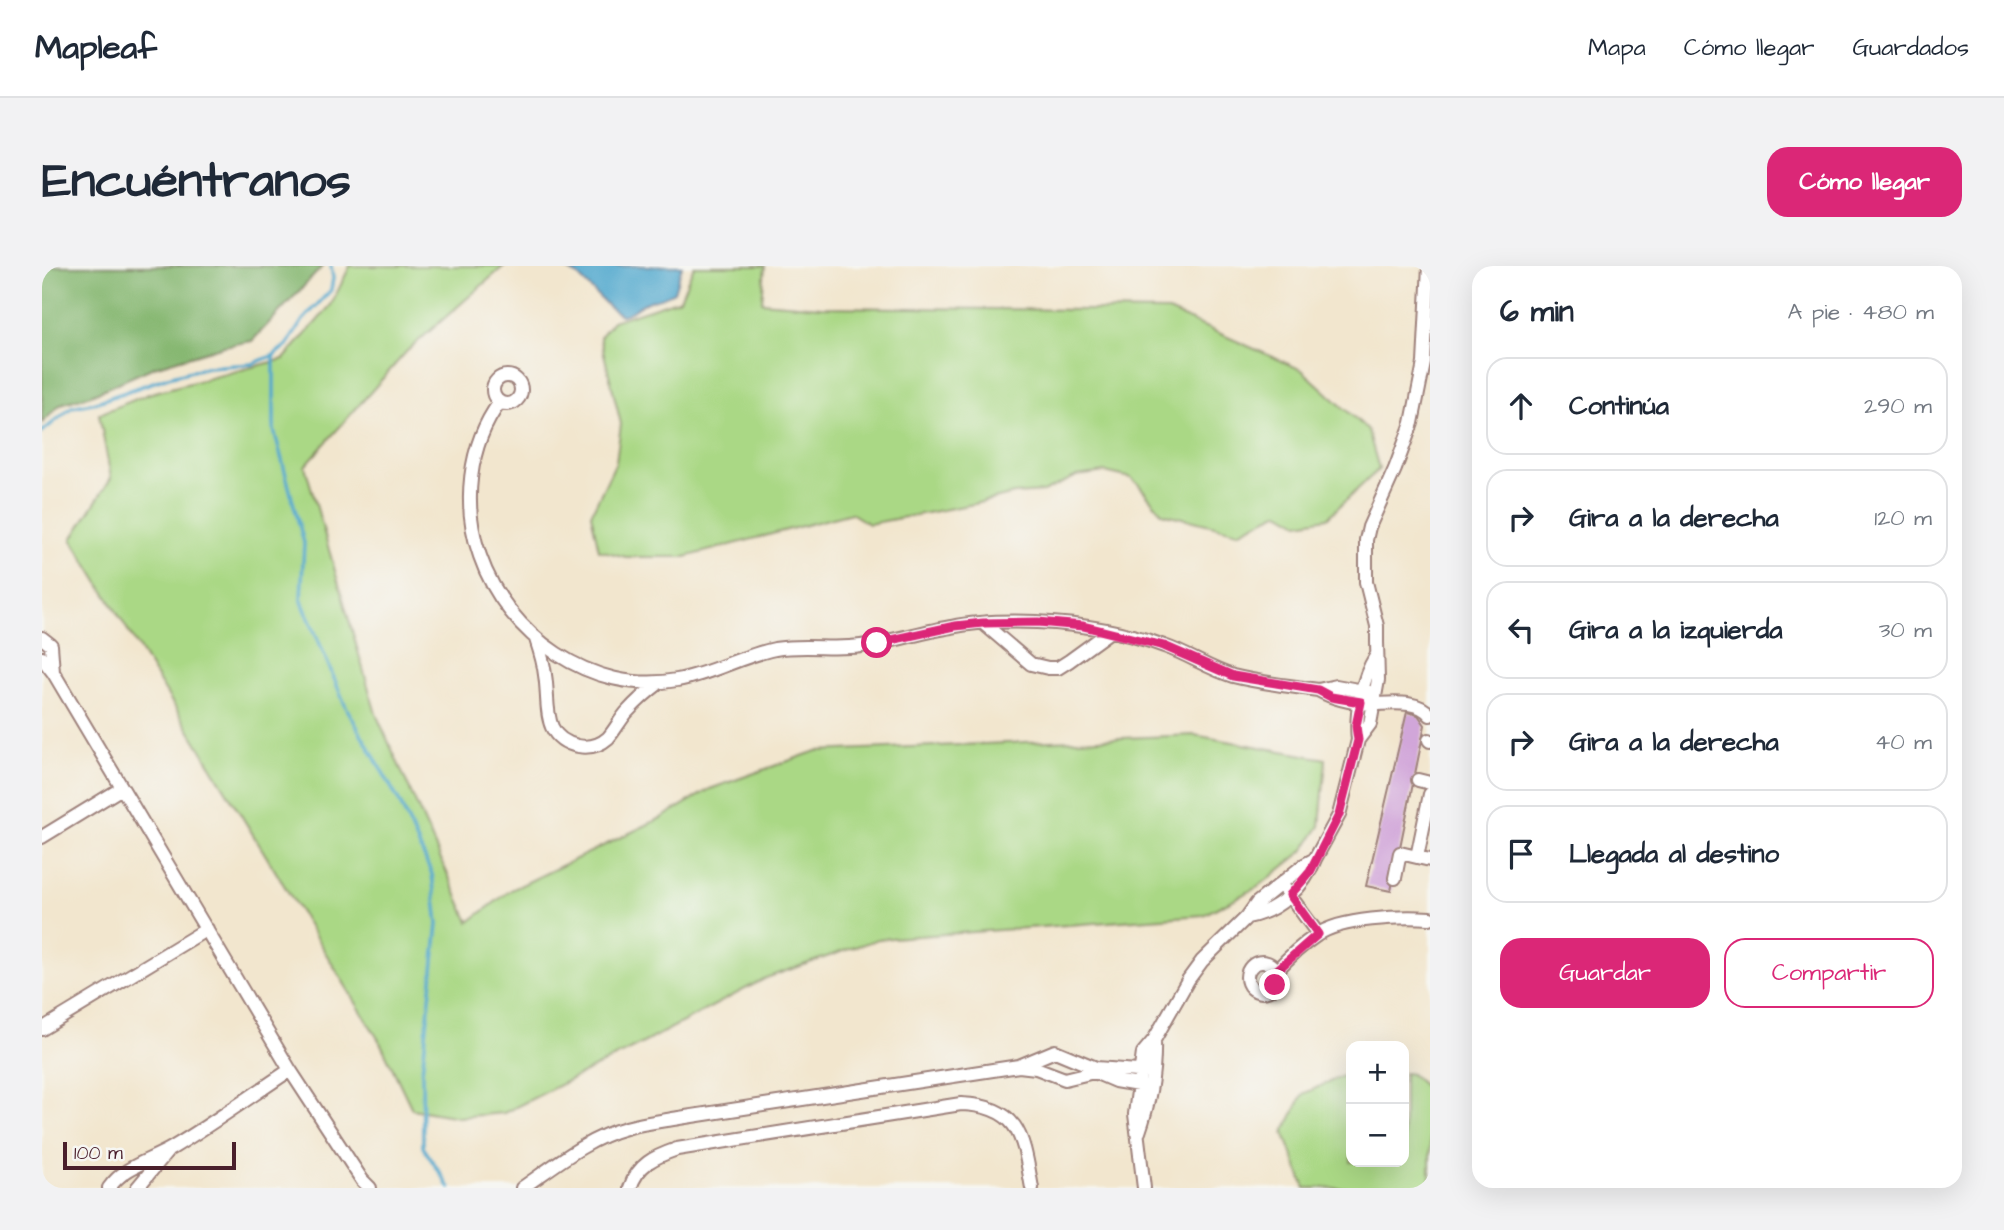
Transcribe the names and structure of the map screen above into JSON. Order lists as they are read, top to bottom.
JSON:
{
  "scale_bar": "100 m",
  "page": {
    "header": "Mapleaf",
    "nav": ["Mapa", "Cómo llegar", "Guardados"],
    "buttons": [
      "Cómo llegar",
      ["Guardar", "Compartir"]
    ],
    "title": "Encuéntranos",
    "heading": ["6 min", "A pie · 480 m"],
    "list": [
      ["Continúa", "290 m"],
      ["Gira a la derecha", "120 m"],
      ["Gira a la izquierda", "30 m"],
      ["Gira a la derecha", "40 m"],
      "Llegada al destino"
    ],
    "map_buttons": ["+", "−"],
    "scale": "100 m"
  }
}
